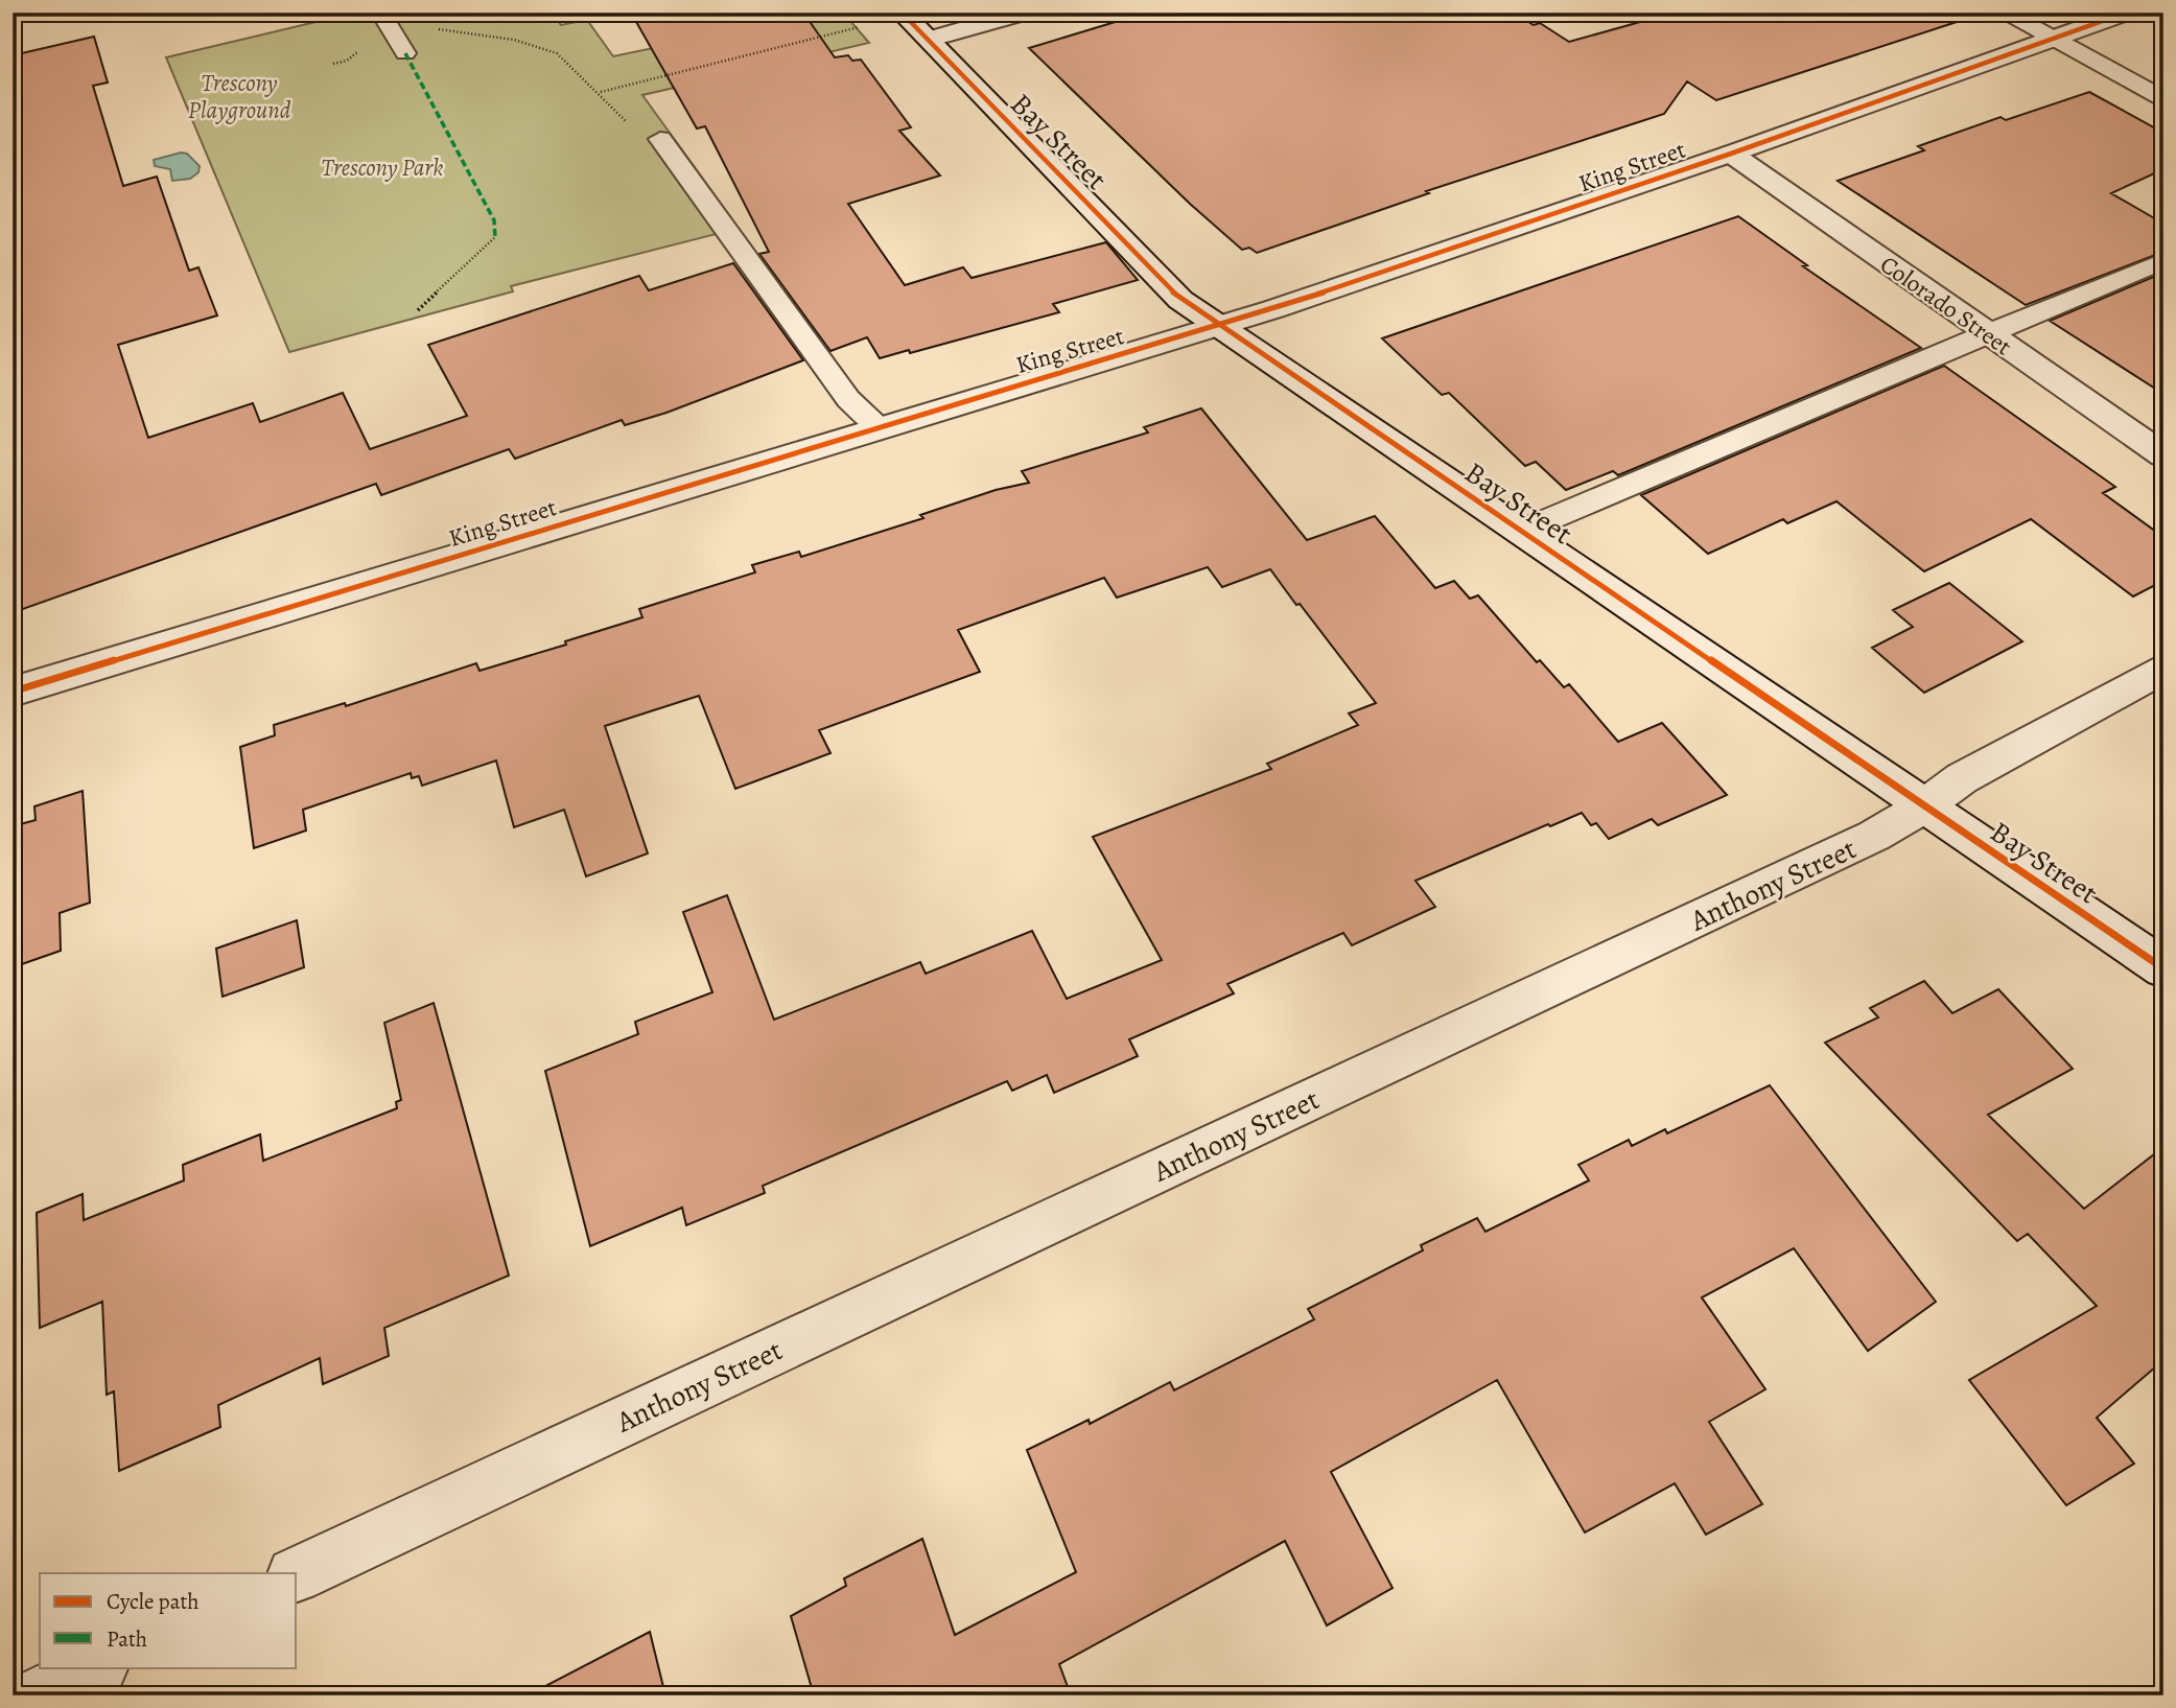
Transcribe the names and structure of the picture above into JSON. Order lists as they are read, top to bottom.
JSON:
{
  "streets": {
    "street": [
      "Bay Street",
      "King Street",
      "Colorado Street",
      "Anthony Street"
    ]
  },
  "crossings": [
    ["Bay Street", "King Street"],
    ["Bay Street", "Anthony Street"],
    ["King Street", "Colorado Street"]
  ],
  "parks": ["Trescony Playground", "Trescony Park"],
  "legend": ["Cycle path", "Path"]
}
